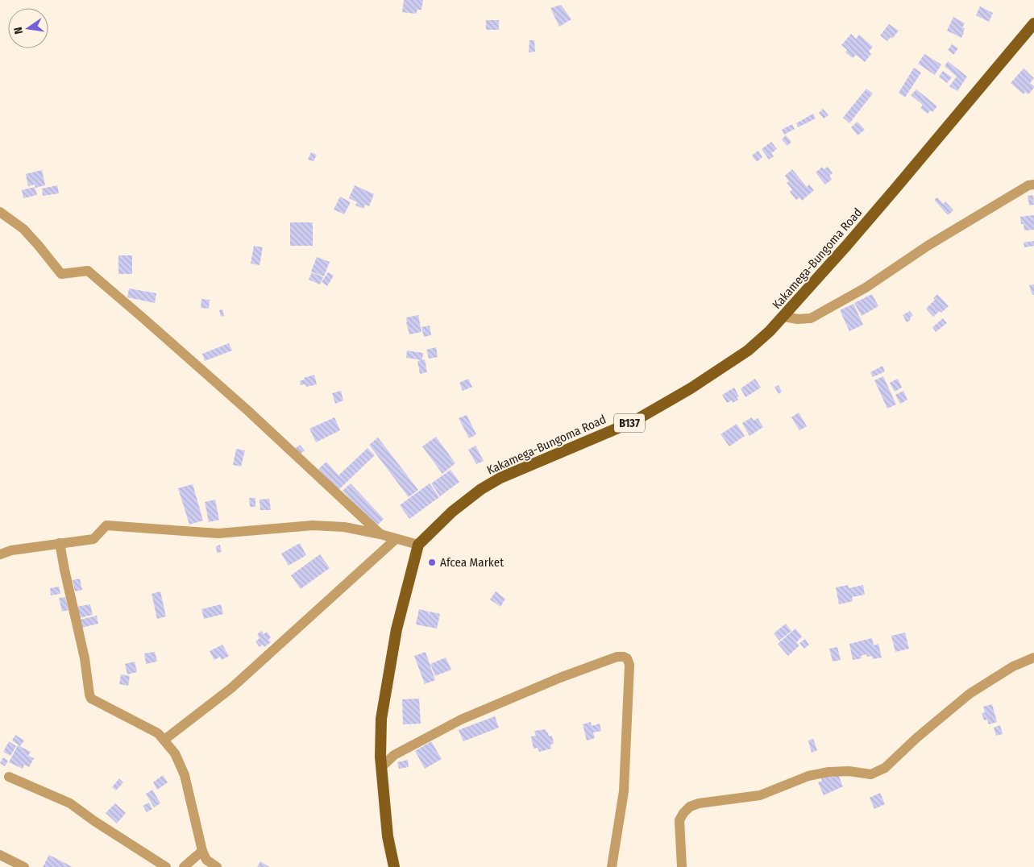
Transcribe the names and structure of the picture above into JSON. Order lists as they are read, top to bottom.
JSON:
{
  "streets": {
    "main road": ["Kakamega-Bungoma Road", "B137"]
  },
  "places": ["Afcea Market"],
  "north": "left"
}
